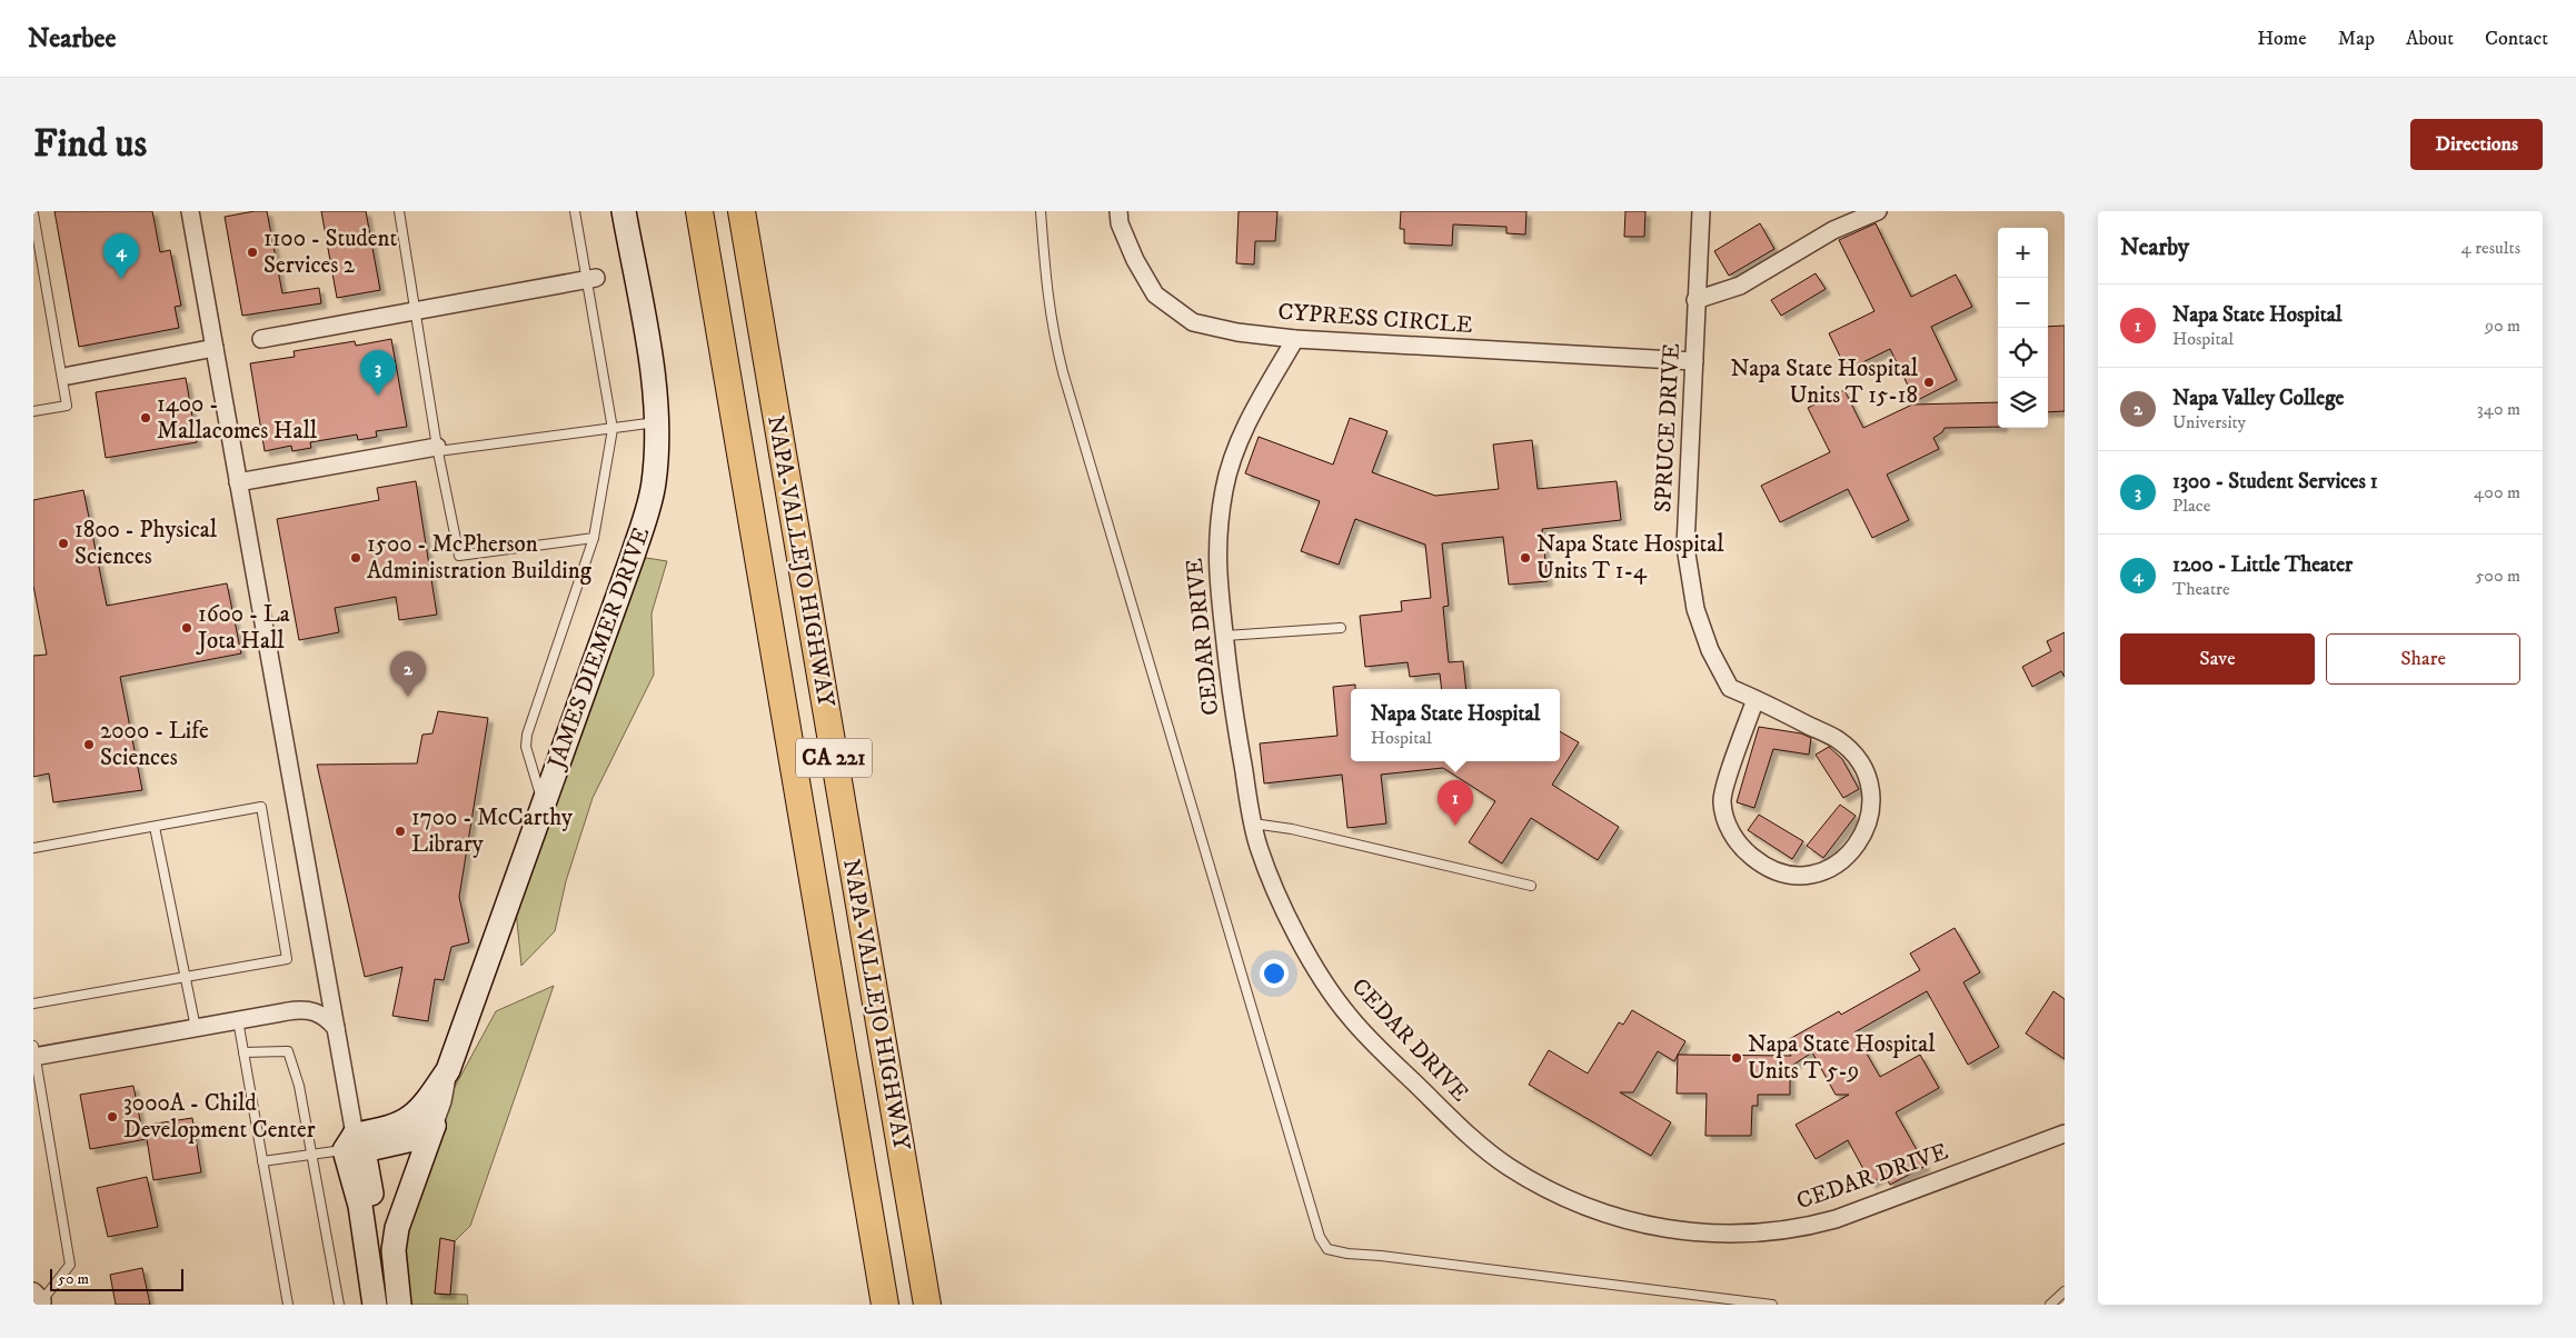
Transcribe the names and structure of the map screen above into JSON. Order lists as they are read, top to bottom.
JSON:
{
  "streets": {
    "main road": ["NAPA-VALLEJO HIGHWAY", "CA 221"],
    "street": [
      "CYPRESS CIRCLE",
      "SPRUCE DRIVE",
      "CEDAR DRIVE",
      "JAMES DIEMER DRIVE"
    ]
  },
  "crossings": [
    ["CYPRESS CIRCLE", "SPRUCE DRIVE"],
    ["CYPRESS CIRCLE", "CEDAR DRIVE"]
  ],
  "places": [
    "1100 - Student Services 2",
    "Napa State Hospital Units T 15-18",
    "1400 - Mallacomes Hall",
    "1800 - Physical Sciences",
    "1500 - McPherson Administration Building",
    "Napa State Hospital Units T 1-4",
    "1600 - La Jota Hall",
    "2000 - Life Sciences",
    "1700 - McCarthy Library",
    "Napa State Hospital Units T 5-9",
    "3000A - Child Development Center"
  ],
  "scale_bar": "50 m",
  "page": {
    "header": "Nearbee",
    "nav": [
      "Home",
      "Map",
      "About",
      "Contact"
    ],
    "buttons": [
      "Directions",
      ["Save", "Share"]
    ],
    "title": "Find us",
    "heading": ["Nearby", "4 results"],
    "map_buttons": ["+", "−"],
    "pins": [
      "4",
      "3",
      "2",
      "1"
    ],
    "list": [
      {
        "mark": "1",
        "name": "Napa State Hospital",
        "note": "Hospital",
        "value": "90 m"
      },
      {
        "mark": "2",
        "name": "Napa Valley College",
        "note": "University",
        "value": "340 m"
      },
      {
        "mark": "3",
        "name": "1300 - Student Services 1",
        "note": "Place",
        "value": "400 m"
      },
      {
        "mark": "4",
        "name": "1200 - Little Theater",
        "note": "Theatre",
        "value": "500 m"
      }
    ],
    "popup": ["Napa State Hospital", "Hospital"],
    "scale": "50 m"
  }
}
